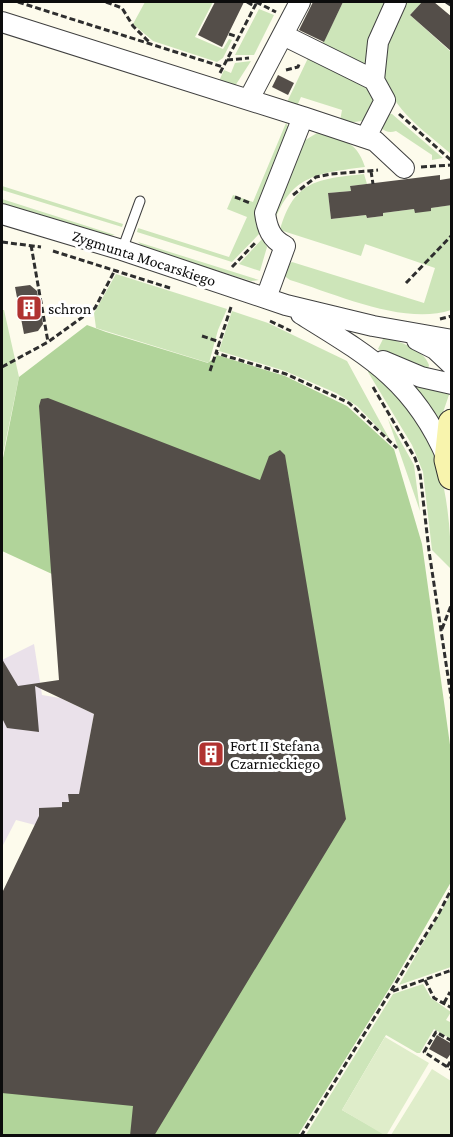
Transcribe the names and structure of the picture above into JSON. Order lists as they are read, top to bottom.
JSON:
{
  "streets": {
    "street": ["Zygmunta Mocarskiego"]
  },
  "places": {
    "building": ["schron", "Fort II Stefana Czarnieckiego"]
  }
}
